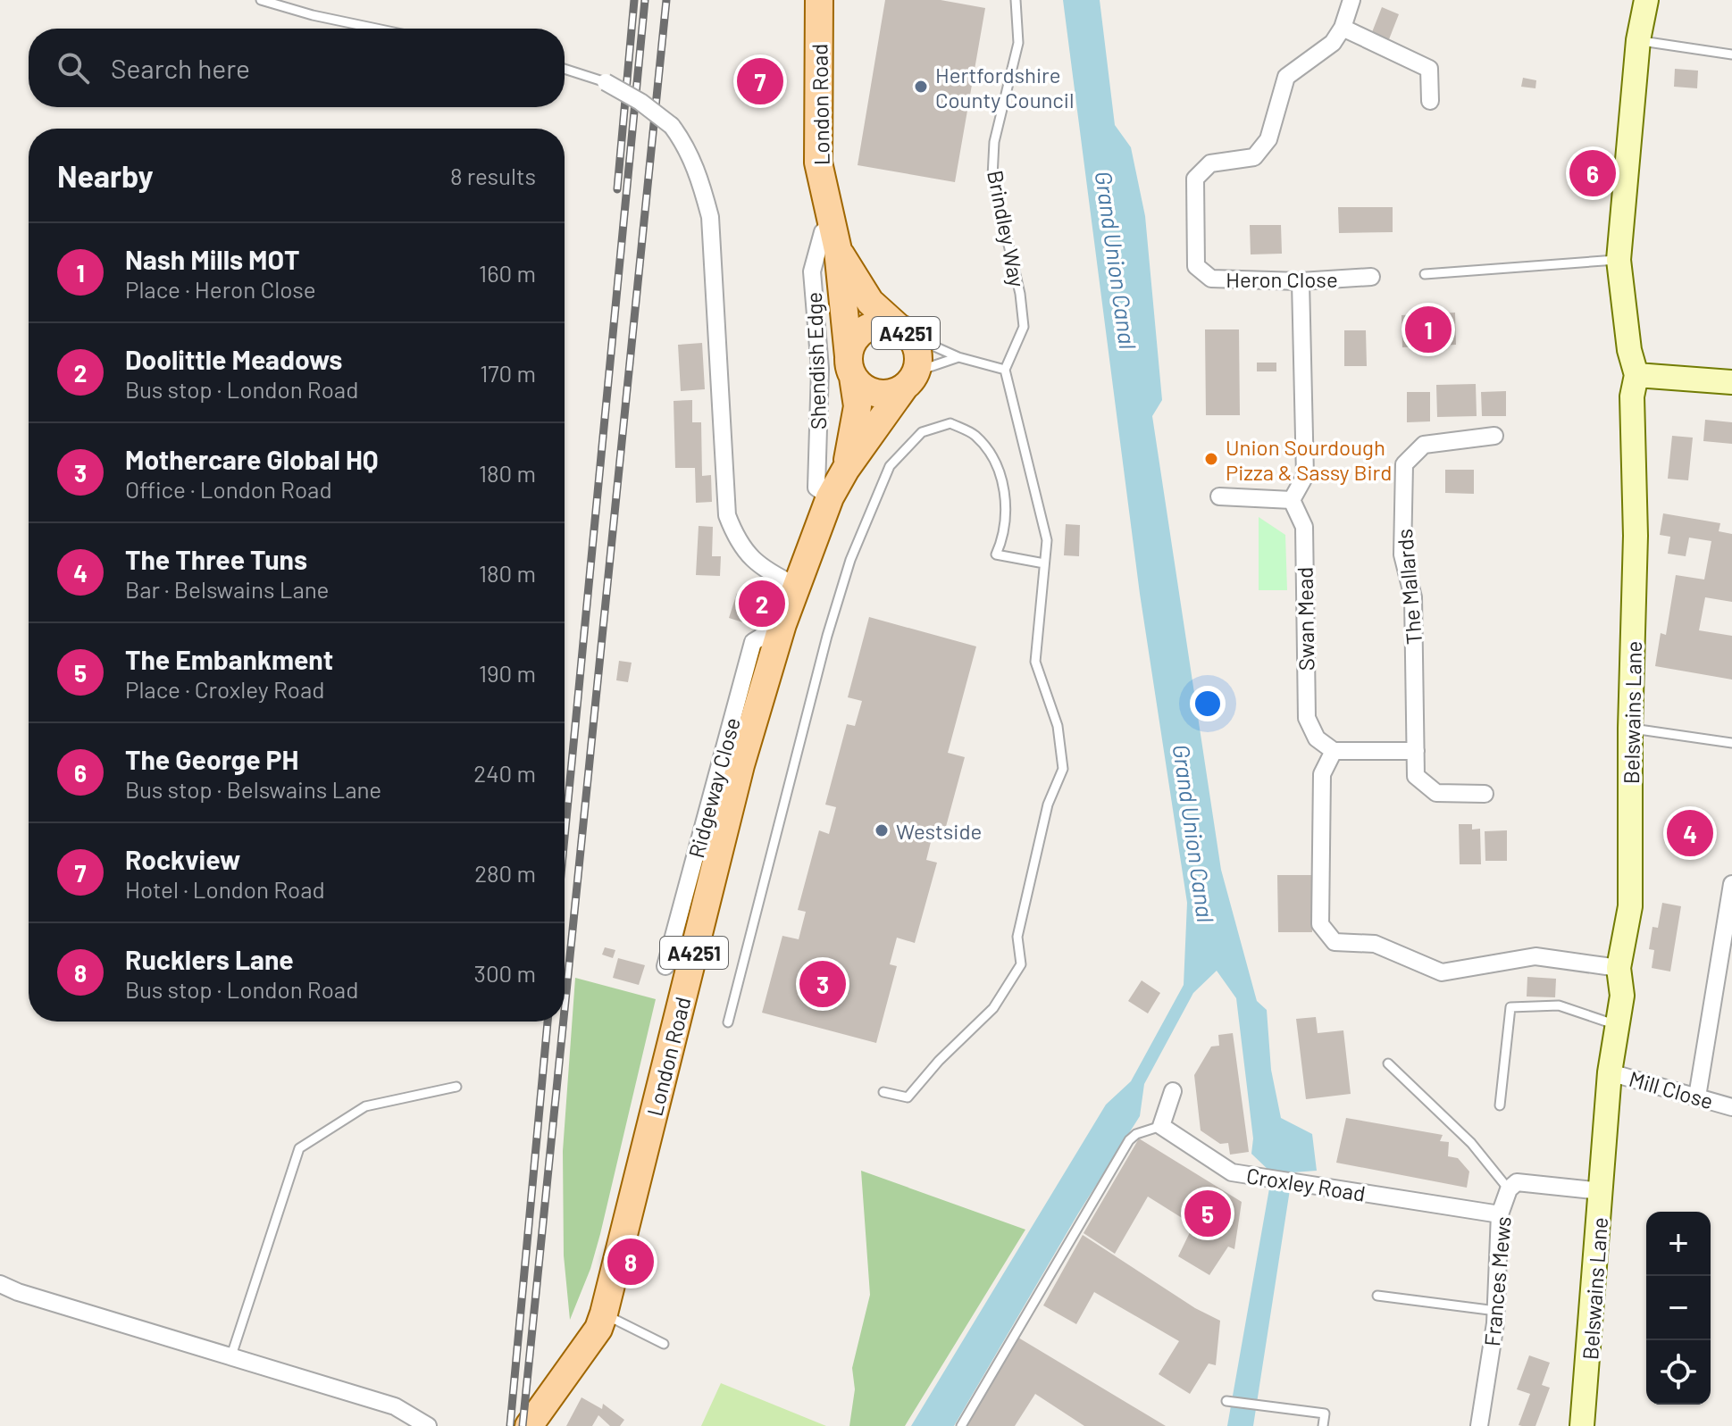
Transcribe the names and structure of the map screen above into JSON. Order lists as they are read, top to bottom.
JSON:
{
  "streets": {
    "main road": ["London Road", "A4251"],
    "street": [
      "Heron Close",
      "Shendish Edge",
      "The Mallards",
      "Swan Mead",
      "Belswains Lane",
      "Ridgeway Close",
      "Mill Close",
      "Croxley Road",
      "Frances Mews"
    ],
    "lane": ["Brindley Way"]
  },
  "crossings": [
    ["London Road", "A4251"],
    ["London Road", "Shendish Edge"],
    ["London Road", "Ridgeway Close"],
    ["Belswains Lane", "Mill Close"],
    ["Belswains Lane", "Frances Mews"],
    ["Croxley Road", "Frances Mews"]
  ],
  "water": ["Grand Union Canal"],
  "places": ["Hertfordshire County Council", "Union Sourdough Pizza & Sassy Bird", "Westside"],
  "page": {
    "search": "Search here",
    "pins": [
      "7",
      "6",
      "1",
      "2",
      "4",
      "3",
      "5",
      "8"
    ],
    "heading": ["Nearby", "8 results"],
    "list": [
      {
        "mark": "1",
        "name": "Nash Mills MOT",
        "note": "Place · Heron Close",
        "value": "160 m"
      },
      {
        "mark": "2",
        "name": "Doolittle Meadows",
        "note": "Bus stop · London Road",
        "value": "170 m"
      },
      {
        "mark": "3",
        "name": "Mothercare Global HQ",
        "note": "Office · London Road",
        "value": "180 m"
      },
      {
        "mark": "4",
        "name": "The Three Tuns",
        "note": "Bar · Belswains Lane",
        "value": "180 m"
      },
      {
        "mark": "5",
        "name": "The Embankment",
        "note": "Place · Croxley Road",
        "value": "190 m"
      },
      {
        "mark": "6",
        "name": "The George PH",
        "note": "Bus stop · Belswains Lane",
        "value": "240 m"
      },
      {
        "mark": "7",
        "name": "Rockview",
        "note": "Hotel · London Road",
        "value": "280 m"
      },
      {
        "mark": "8",
        "name": "Rucklers Lane",
        "note": "Bus stop · London Road",
        "value": "300 m"
      }
    ],
    "map_buttons": ["+", "−"]
  }
}
